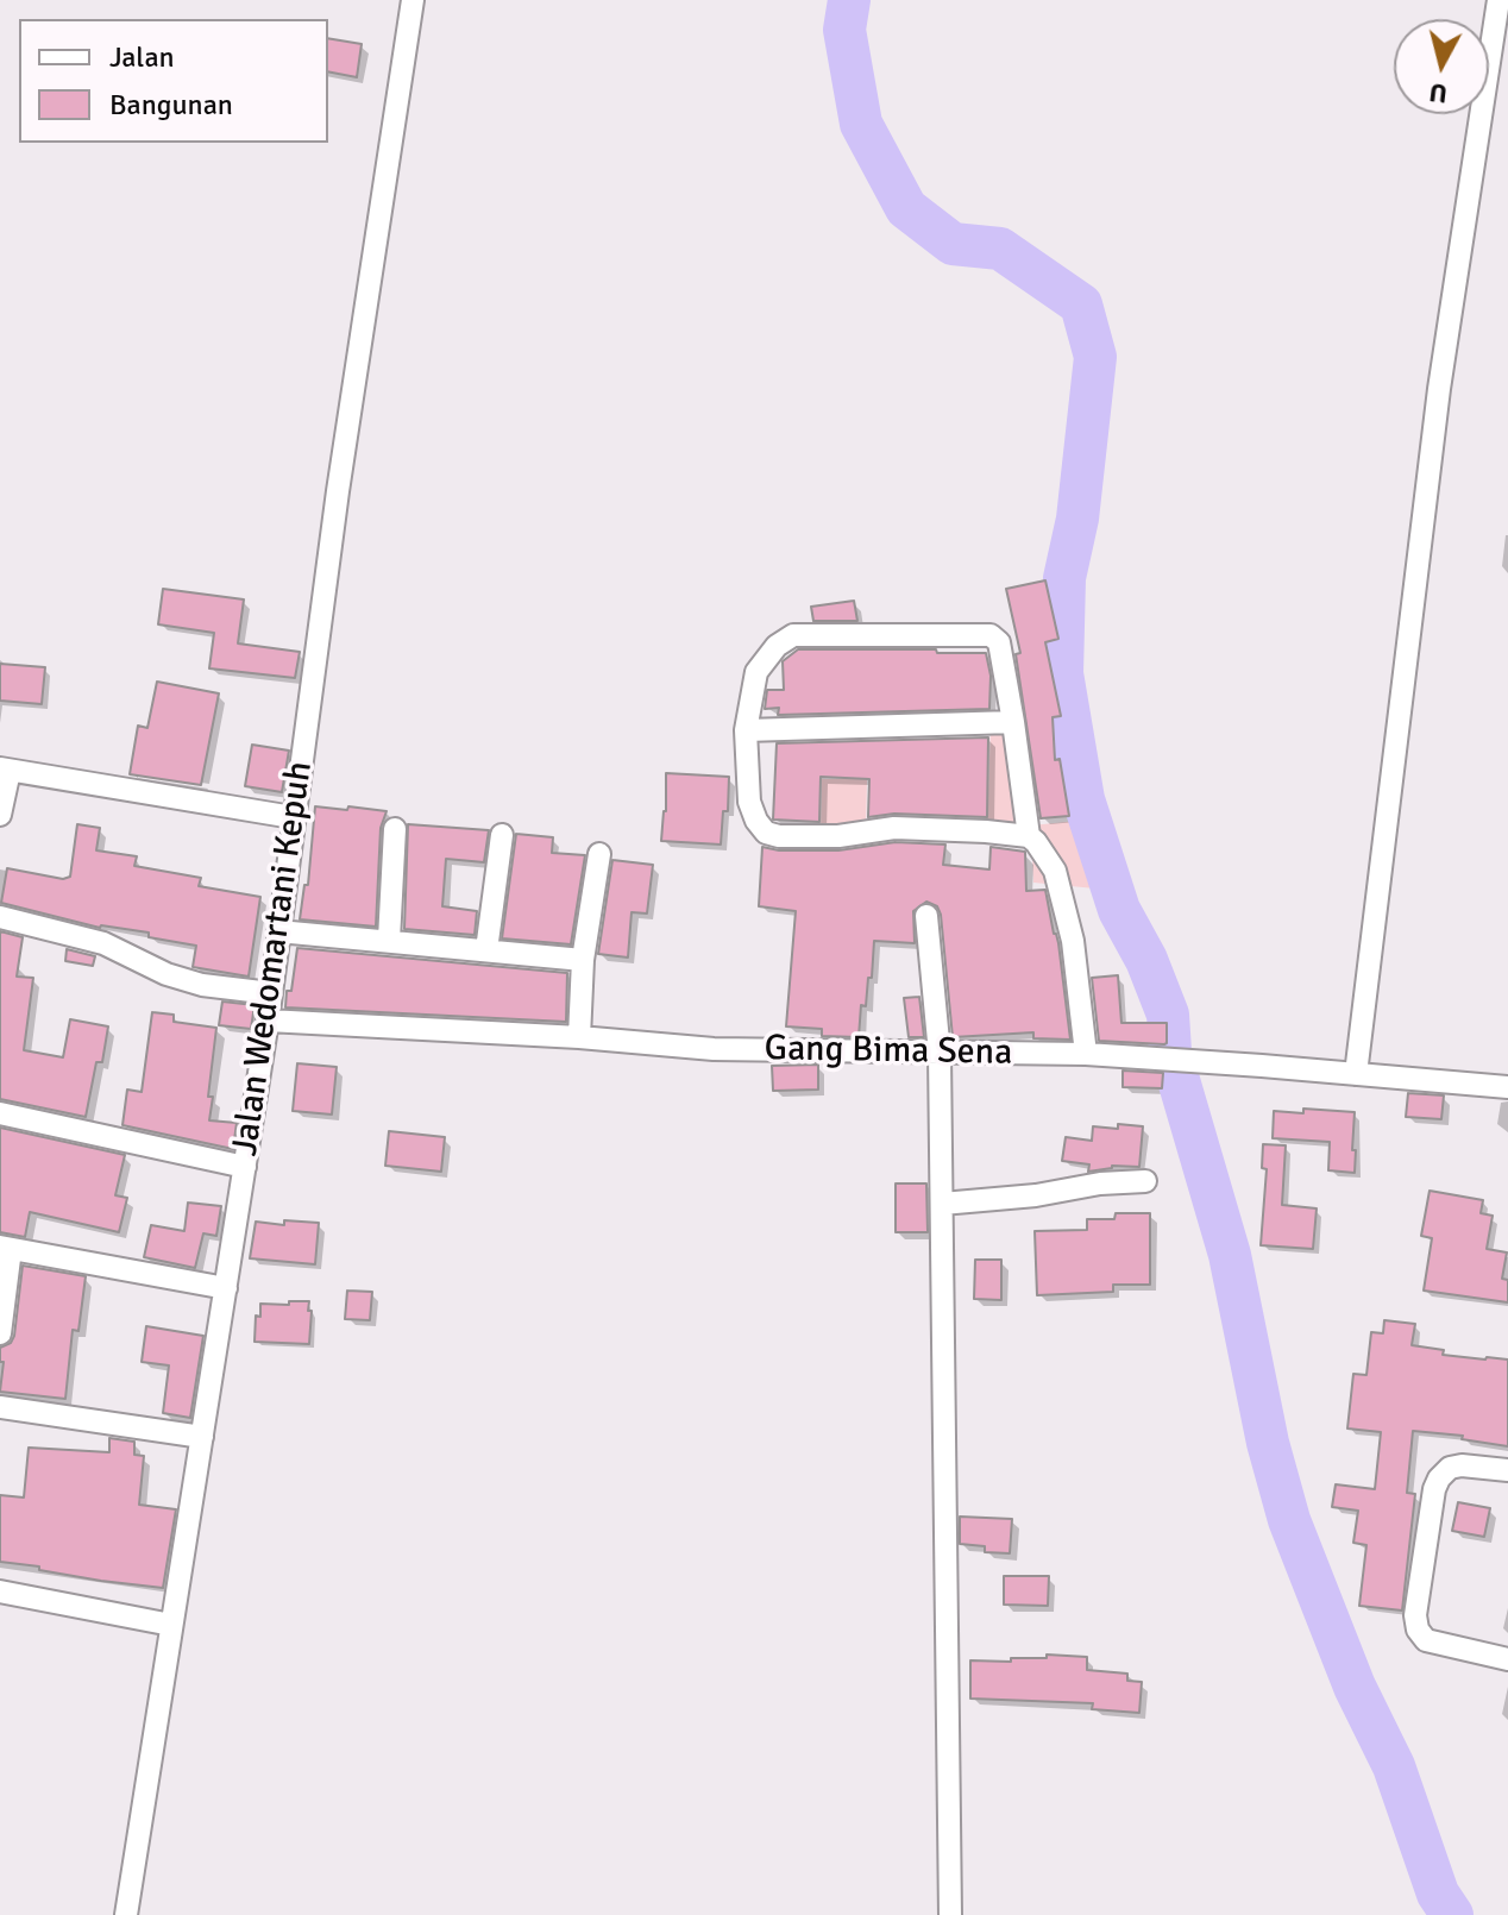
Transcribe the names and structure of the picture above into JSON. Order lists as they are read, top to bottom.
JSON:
{
  "streets": {
    "street": ["Jalan Wedomartani Kepuh", "Gang Bima Sena"]
  },
  "crossings": [
    ["Jalan Wedomartani Kepuh", "Gang Bima Sena"]
  ],
  "legend": ["Jalan", "Bangunan"],
  "north": "bottom"
}
